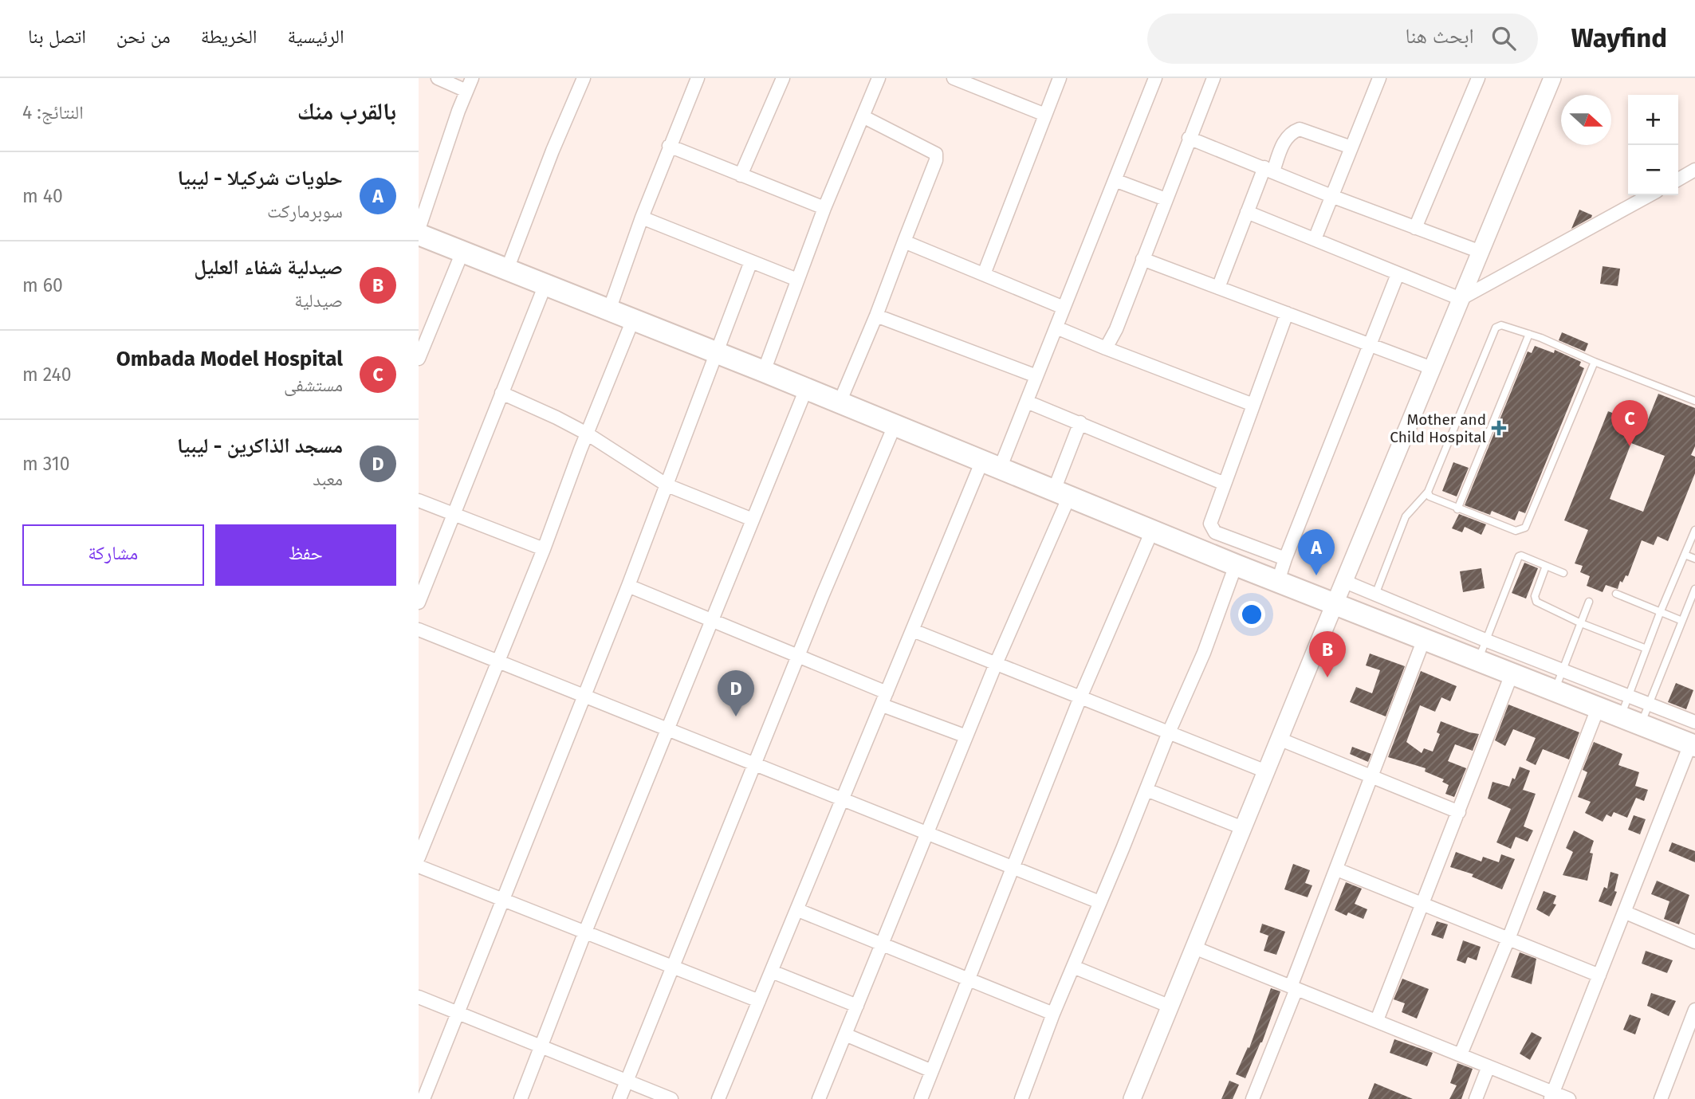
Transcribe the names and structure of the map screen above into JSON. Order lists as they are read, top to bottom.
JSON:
{
  "places": {
    "health": ["Mother and Child Hospital"]
  },
  "north": "right",
  "page": {
    "header": "Wayfind",
    "search": "ابحث هنا",
    "nav": [
      "الرئيسية",
      "الخريطة",
      "من نحن",
      "اتصل بنا"
    ],
    "heading": ["بالقرب منك", "النتائج: 4"],
    "map_buttons": ["+", "−"],
    "list": [
      {
        "mark": "A",
        "name": "حلويات شركيلا - ليبيا",
        "note": "سوبرماركت",
        "value": "40 m"
      },
      {
        "mark": "B",
        "name": "صيدلية شفاء العليل",
        "note": "صيدلية",
        "value": "60 m"
      },
      {
        "mark": "C",
        "name": "Ombada Model Hospital",
        "note": "مستشفى",
        "value": "240 m"
      },
      {
        "mark": "D",
        "name": "مسجد الذاكرين - ليبيا",
        "note": "معبد",
        "value": "310 m"
      }
    ],
    "pins": [
      "C",
      "A",
      "B",
      "D"
    ],
    "buttons": ["حفظ", "مشاركة"]
  }
}
